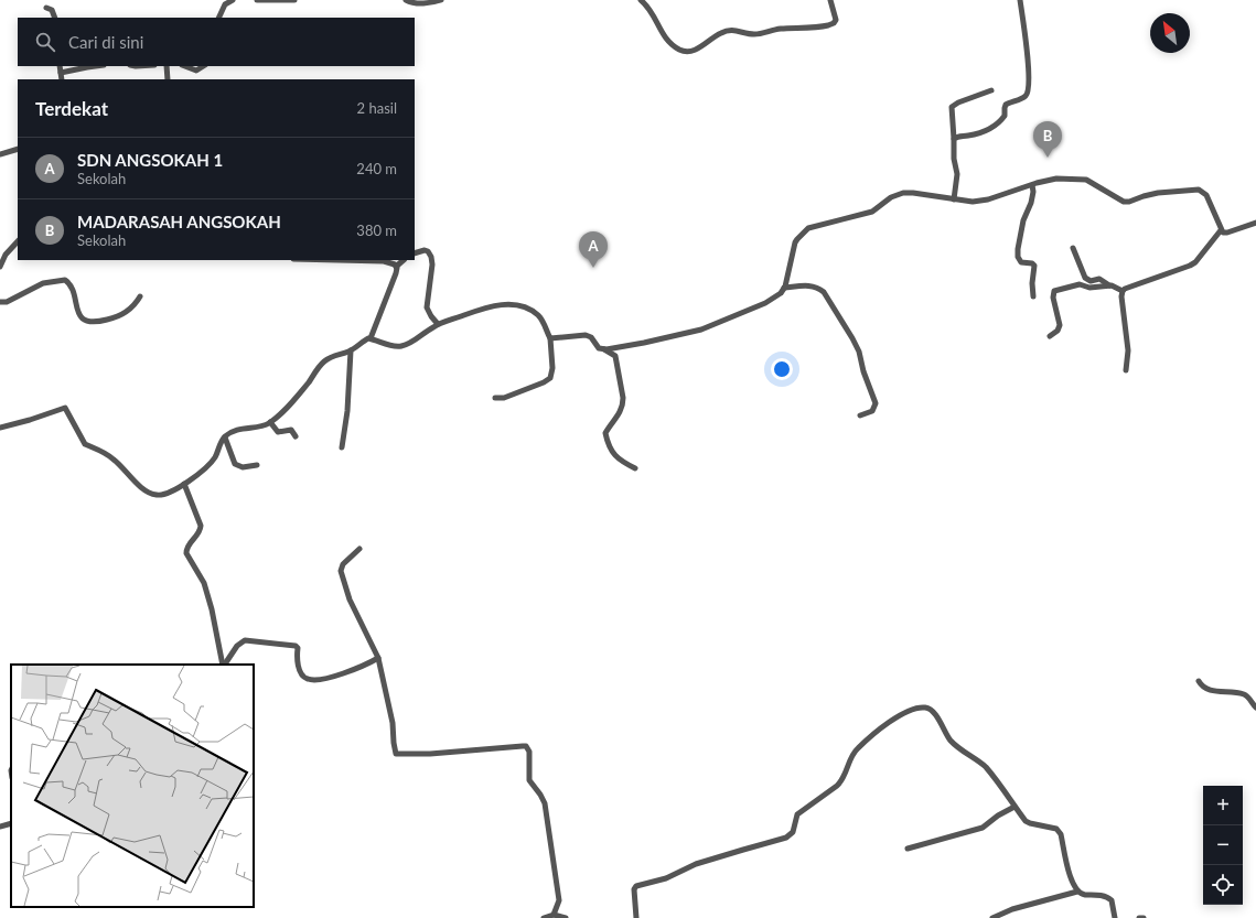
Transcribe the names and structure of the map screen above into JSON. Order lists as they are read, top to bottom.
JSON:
{
  "north": "top left",
  "page": {
    "search": "Cari di sini",
    "heading": ["Terdekat", "2 hasil"],
    "pins": ["B", "A"],
    "list": [
      {
        "mark": "A",
        "name": "SDN ANGSOKAH 1",
        "note": "Sekolah",
        "value": "240 m"
      },
      {
        "mark": "B",
        "name": "MADARASAH ANGSOKAH",
        "note": "Sekolah",
        "value": "380 m"
      }
    ],
    "map_buttons": ["+", "−"]
  }
}
